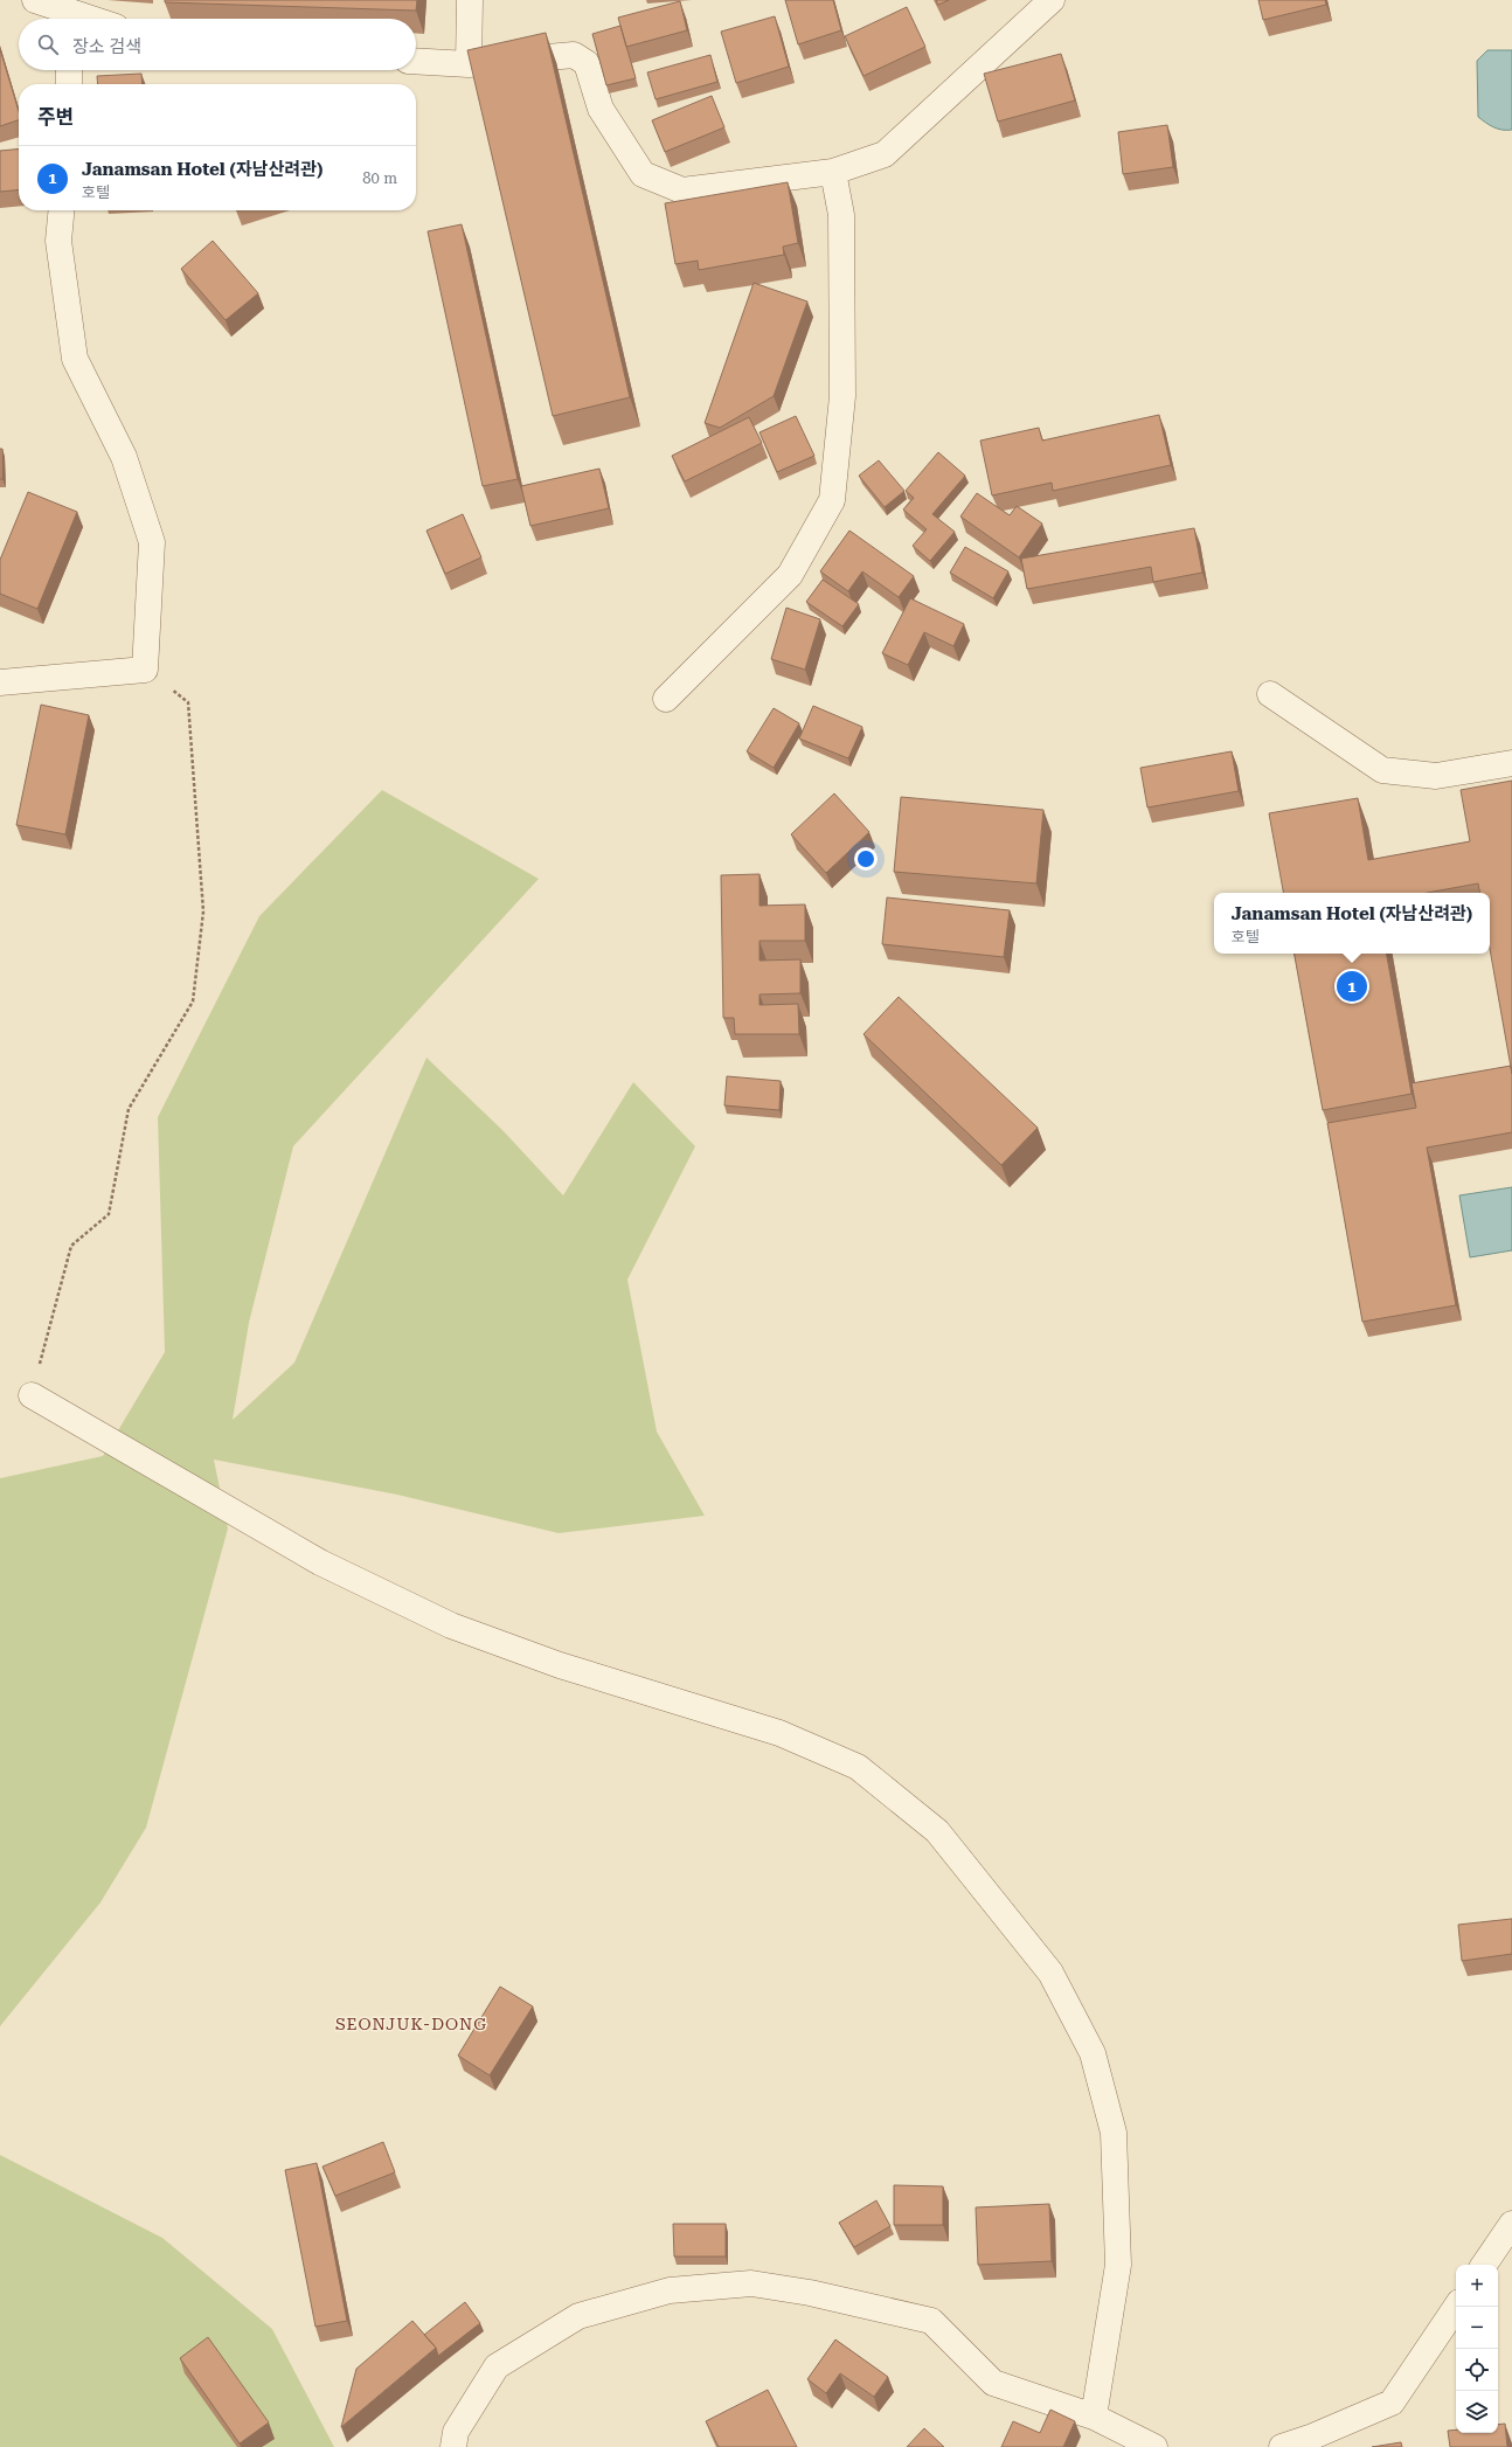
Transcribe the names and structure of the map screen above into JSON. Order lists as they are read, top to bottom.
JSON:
{
  "districts": ["SEONJUK-DONG"],
  "page": {
    "search": "장소 검색",
    "heading": "주변",
    "list": [
      {
        "mark": "1",
        "name": "Janamsan Hotel (자남산려관)",
        "note": "호텔",
        "value": "80 m"
      }
    ],
    "popup": ["Janamsan Hotel (자남산려관)", "호텔"],
    "pins": "1",
    "map_buttons": ["+", "−"]
  }
}
